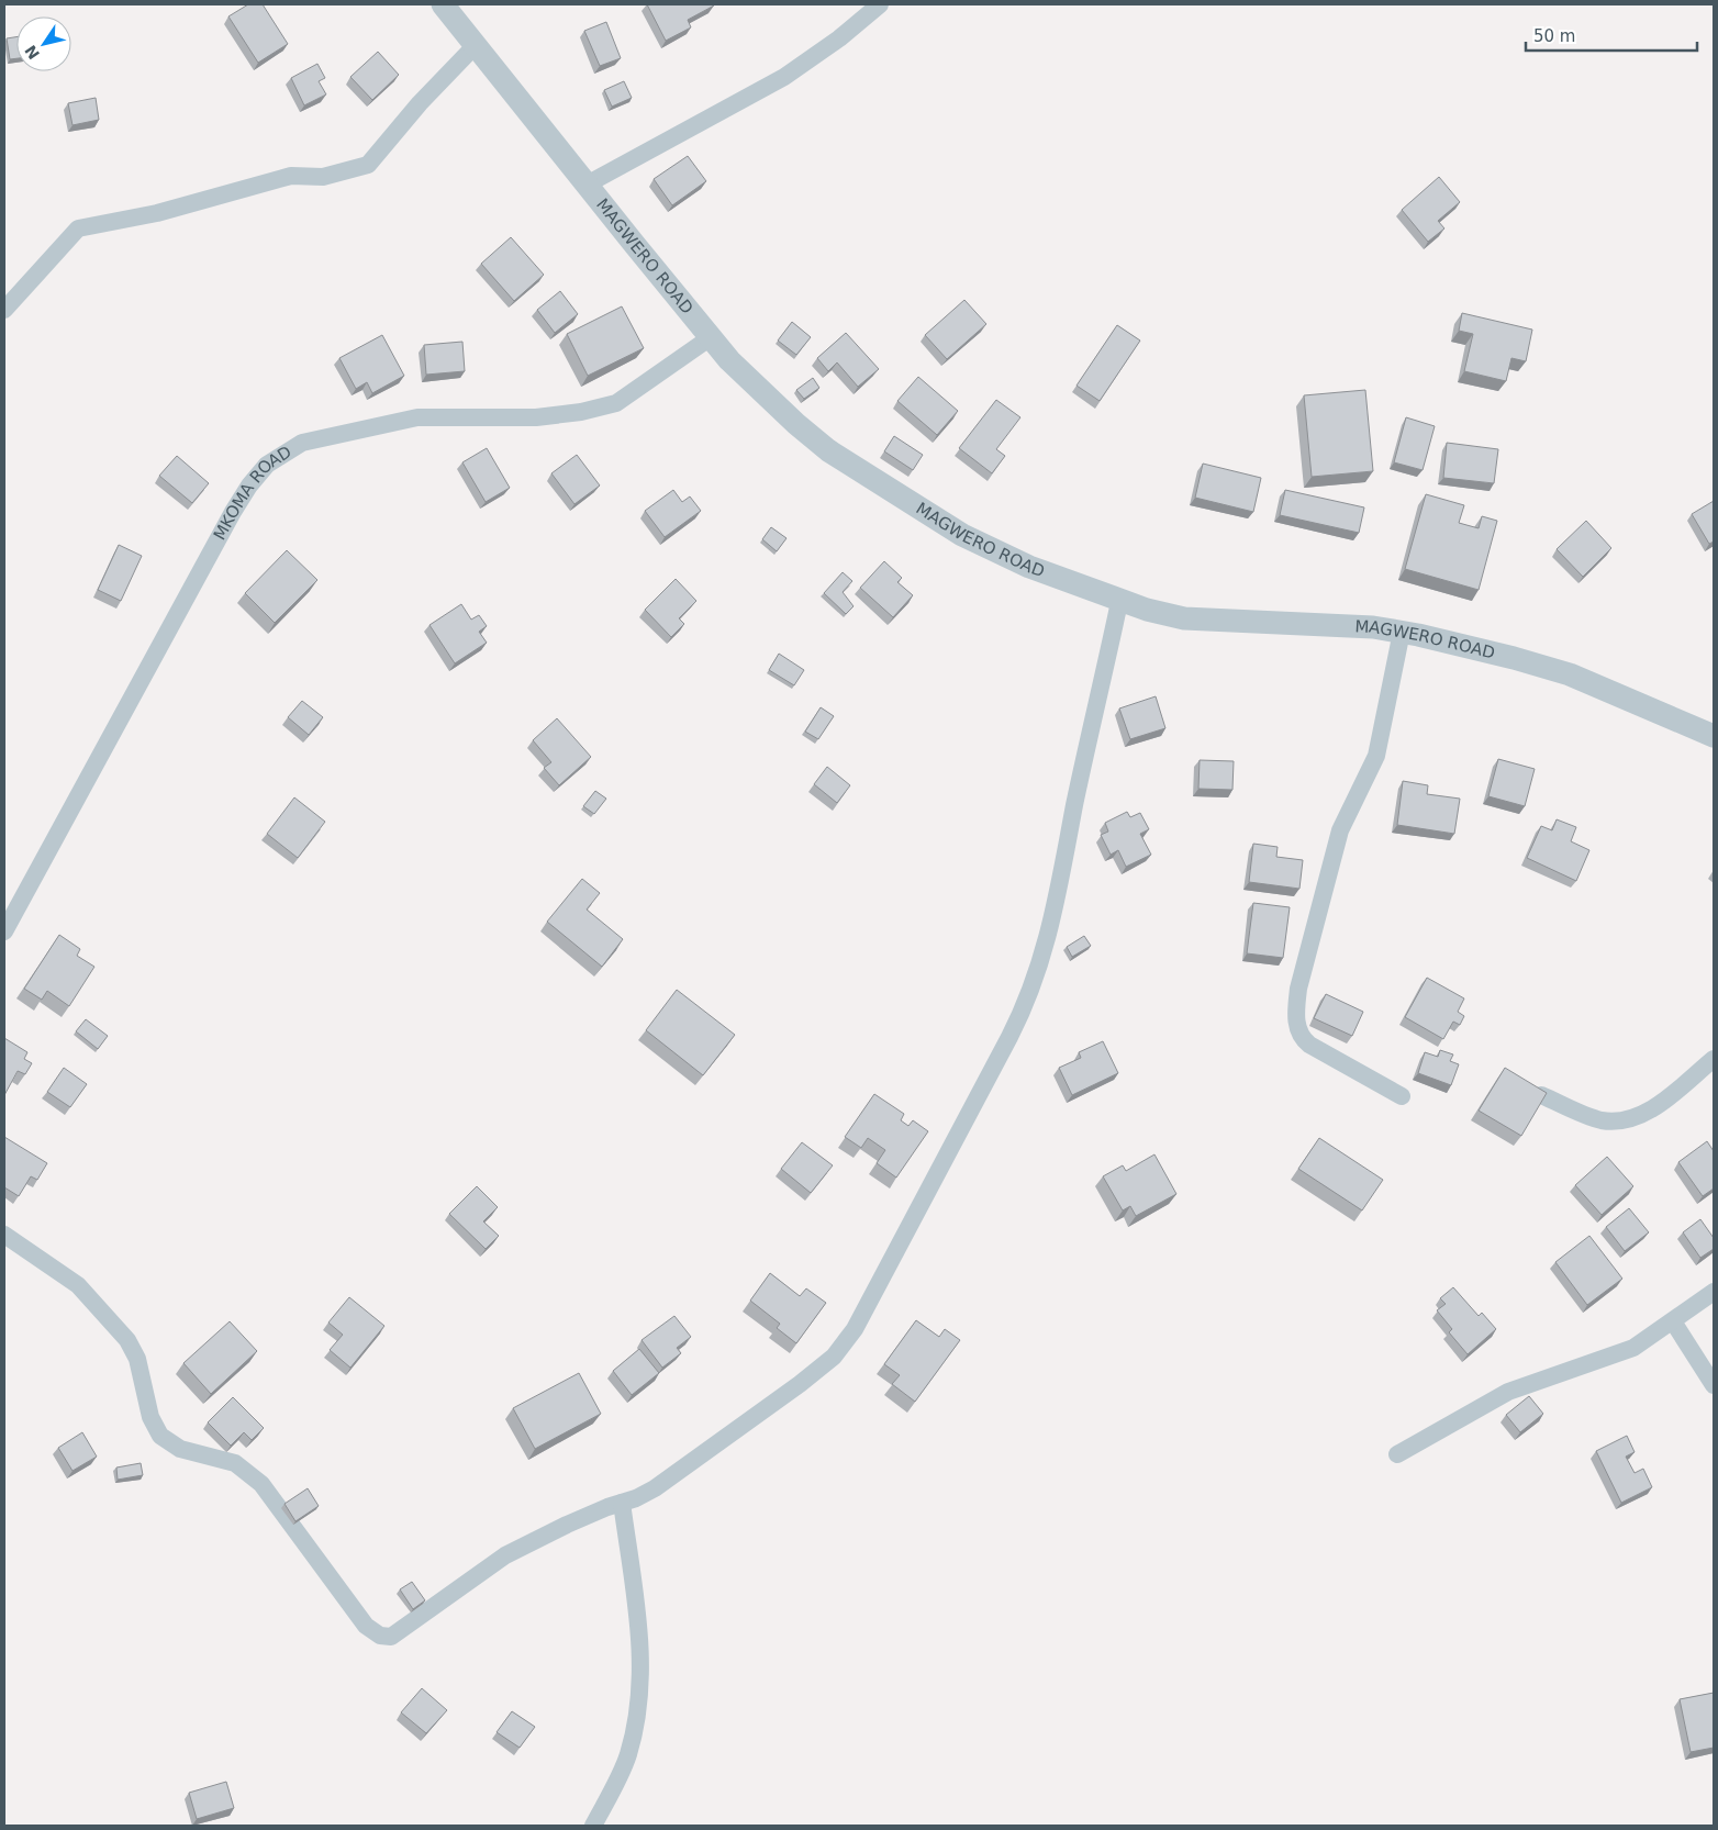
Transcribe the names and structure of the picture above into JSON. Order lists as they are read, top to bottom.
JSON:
{
  "streets": {
    "street": ["MAGWERO ROAD", "MKOMA ROAD"]
  },
  "crossings": [
    ["MAGWERO ROAD", "MKOMA ROAD"]
  ],
  "scale_bar": "50 m",
  "north": "bottom left"
}
